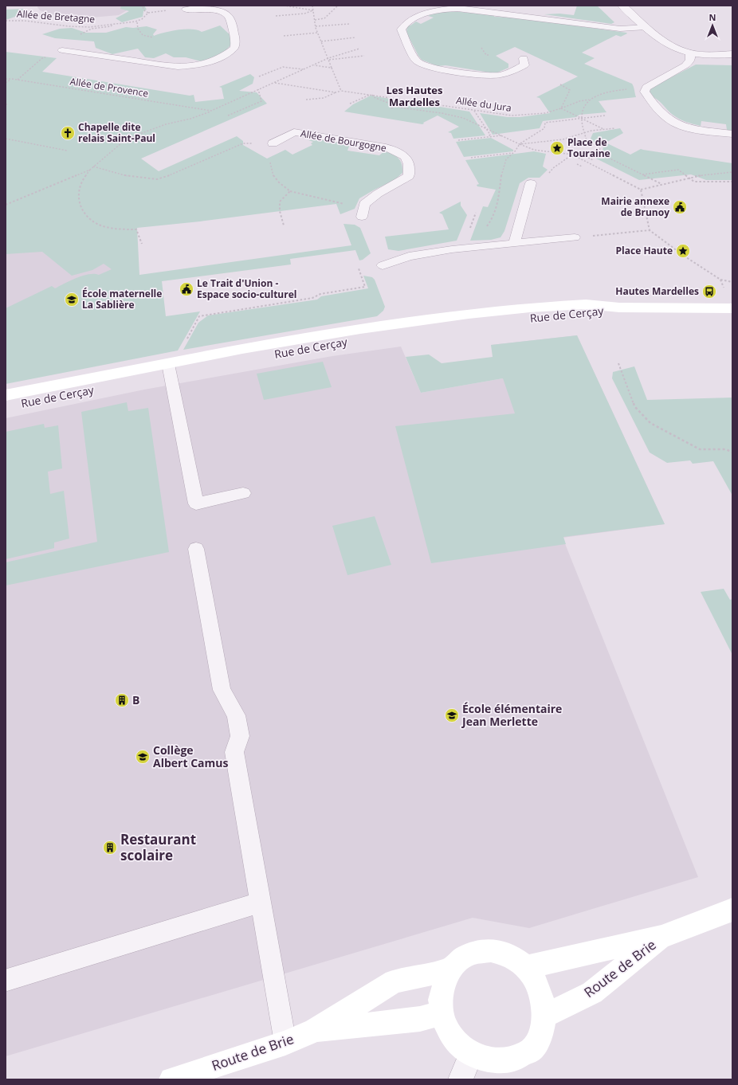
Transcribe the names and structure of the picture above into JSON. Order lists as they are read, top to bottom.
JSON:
{
  "streets": {
    "street": ["Rue de Cerçay", "Route de Brie"],
    "lane": ["Allée de Bourgogne"],
    "path": ["Allée de Bretagne", "Allée de Provence", "Allée du Jura"]
  },
  "districts": ["Les Hautes Mardelles"],
  "places": {
    "church": ["Chapelle dite relais Saint-Paul"],
    "place": ["Place de Touraine", "Place Haute"],
    "public building": ["Mairie annexe de Brunoy", "Le Trait d'Union - Espace socio-culturel"],
    "bus stop": ["Hautes Mardelles"],
    "school or university": ["École maternelle La Sablière", "École élémentaire Jean Merlette", "Collège Albert Camus"],
    "building": ["B", "Restaurant scolaire"]
  },
  "north": "top"
}
